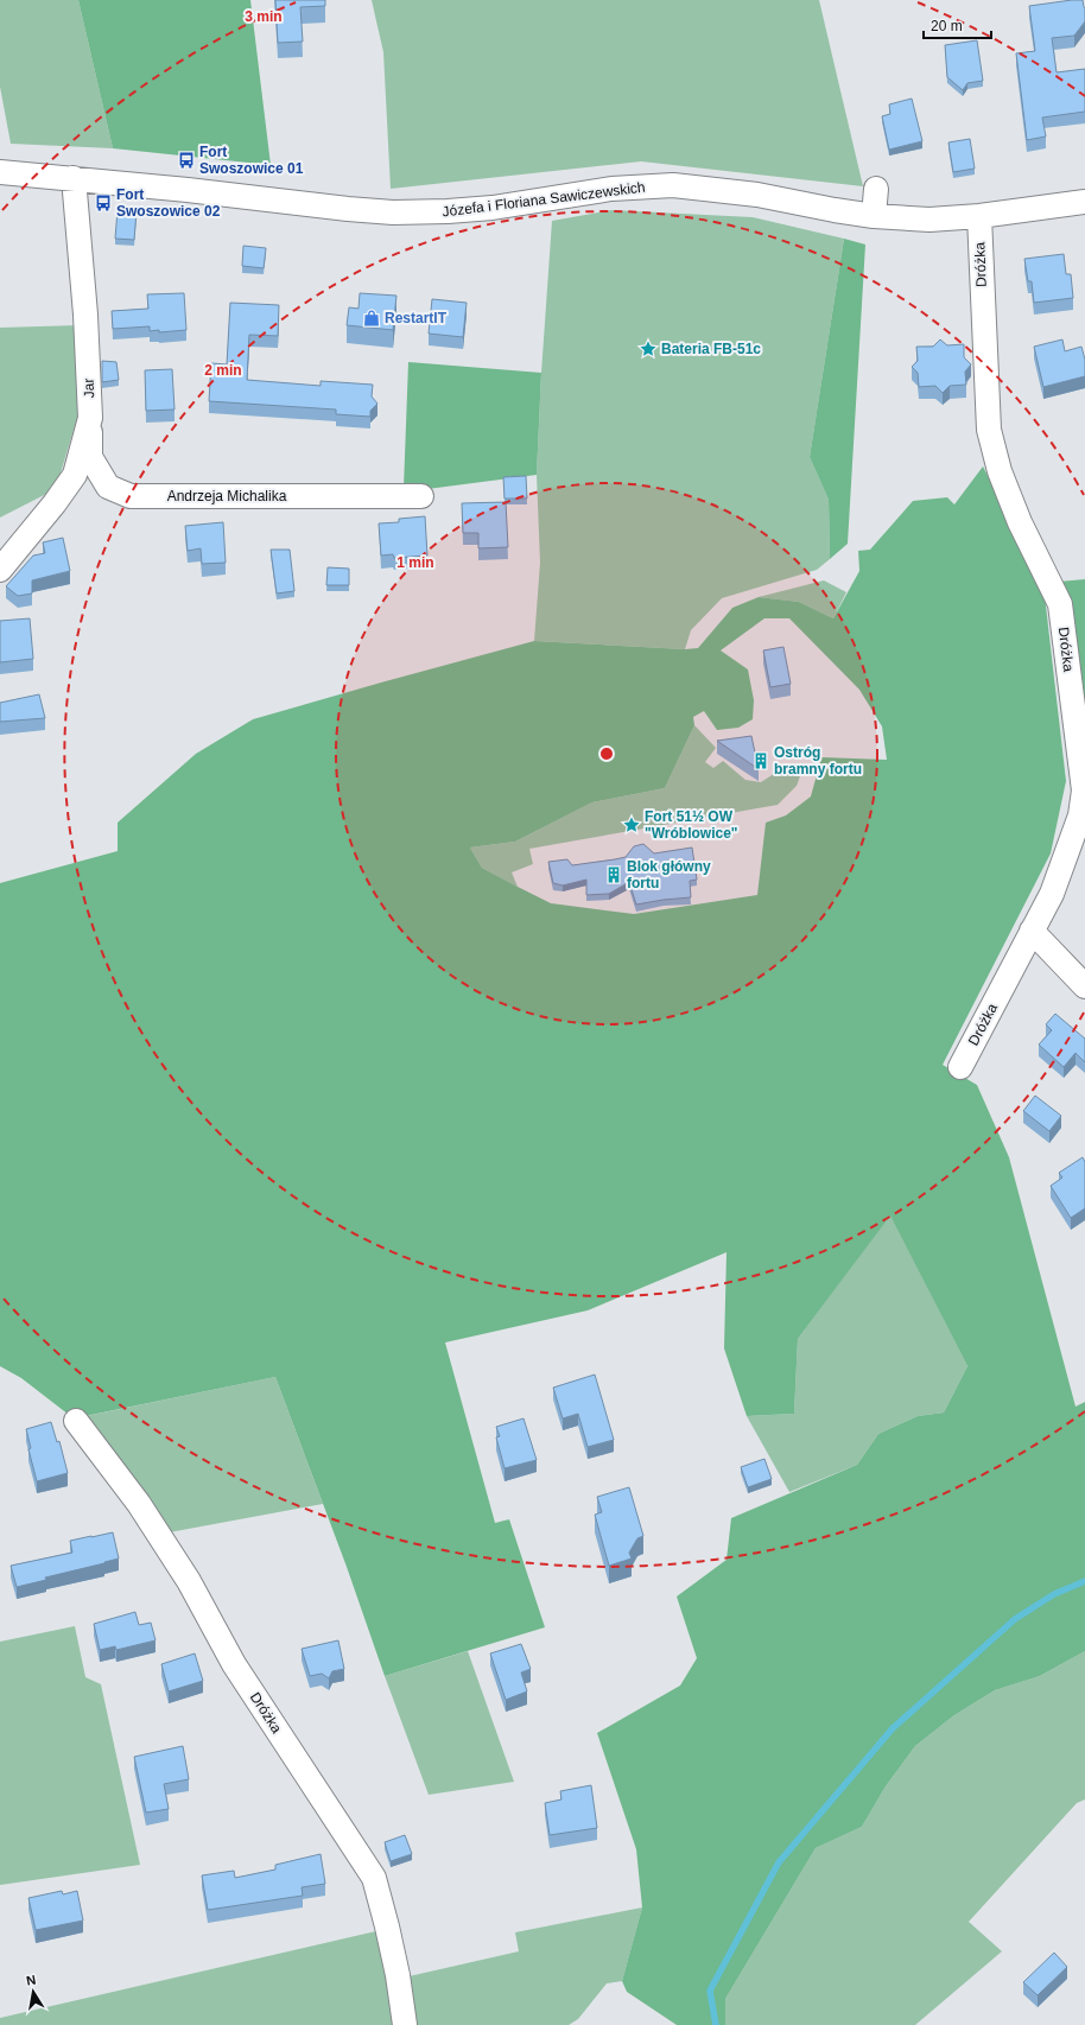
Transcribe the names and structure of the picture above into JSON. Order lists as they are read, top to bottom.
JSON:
{
  "streets": {
    "street": [
      "Józefa i Floriana Sawiczewskich",
      "Dróżka",
      "Jar",
      "Andrzeja Michalika"
    ]
  },
  "crossings": [
    ["Józefa i Floriana Sawiczewskich", "Dróżka"],
    ["Józefa i Floriana Sawiczewskich", "Jar"],
    ["Jar", "Andrzeja Michalika"]
  ],
  "places": {
    "bus stop": ["Fort Swoszowice 01", "Fort Swoszowice 02"],
    "shop": ["RestartIT"],
    "place": ["Bateria FB-51c", "Fort 51½ OW \"Wróblowice\""],
    "building": ["Ostróg bramny fortu", "Blok główny fortu"]
  },
  "scale_bar": "20 m",
  "north": "top",
  "rings": ["3 min", "2 min", "1 min"]
}
